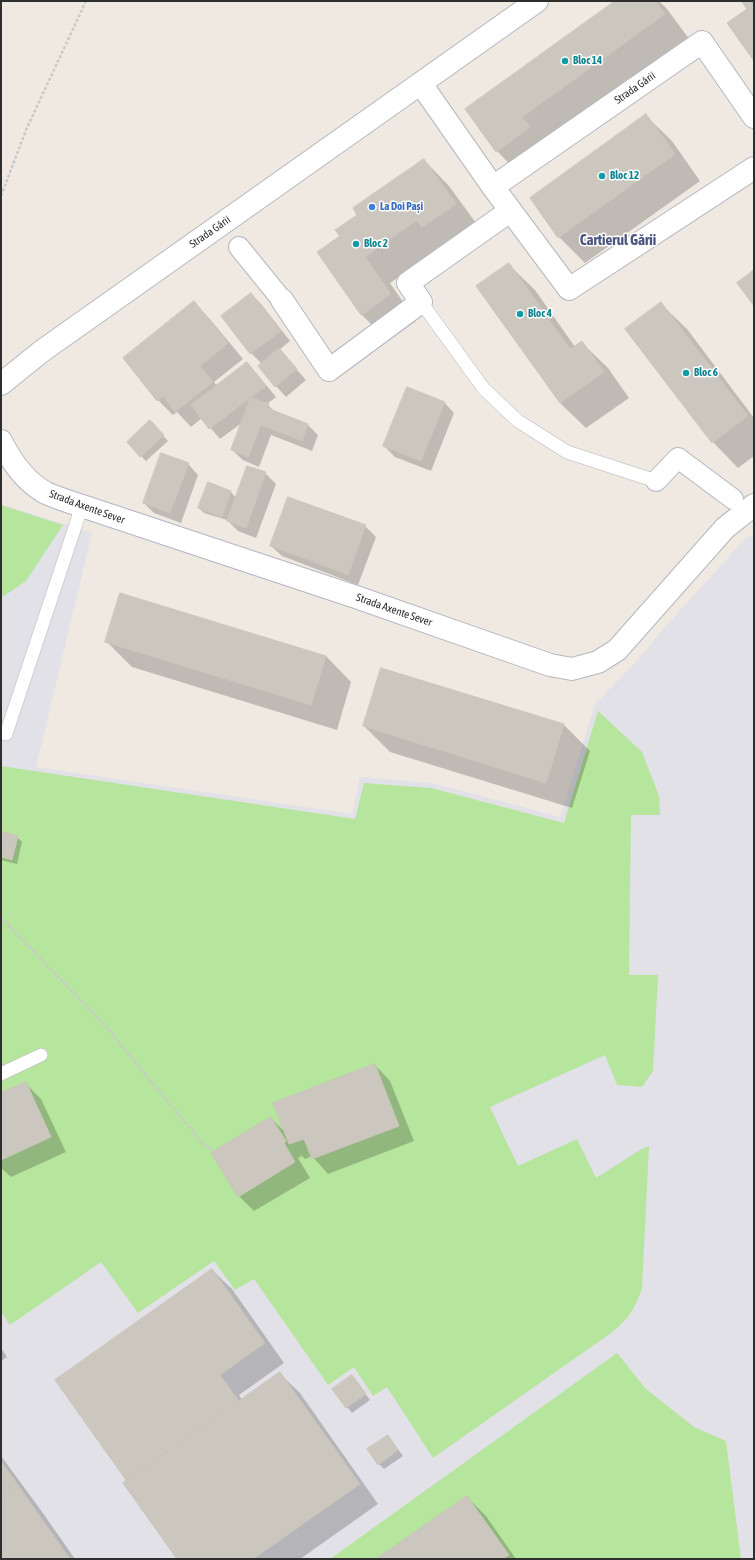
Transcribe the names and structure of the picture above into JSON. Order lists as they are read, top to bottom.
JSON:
{
  "streets": {
    "main road": ["Strada Gării", "Strada Axente Sever"]
  },
  "districts": ["Cartierul Gării"],
  "places": [
    "Bloc 14",
    "Bloc 12",
    "La Doi Pași",
    "Bloc 2",
    "Bloc 4",
    "Bloc 6"
  ]
}
